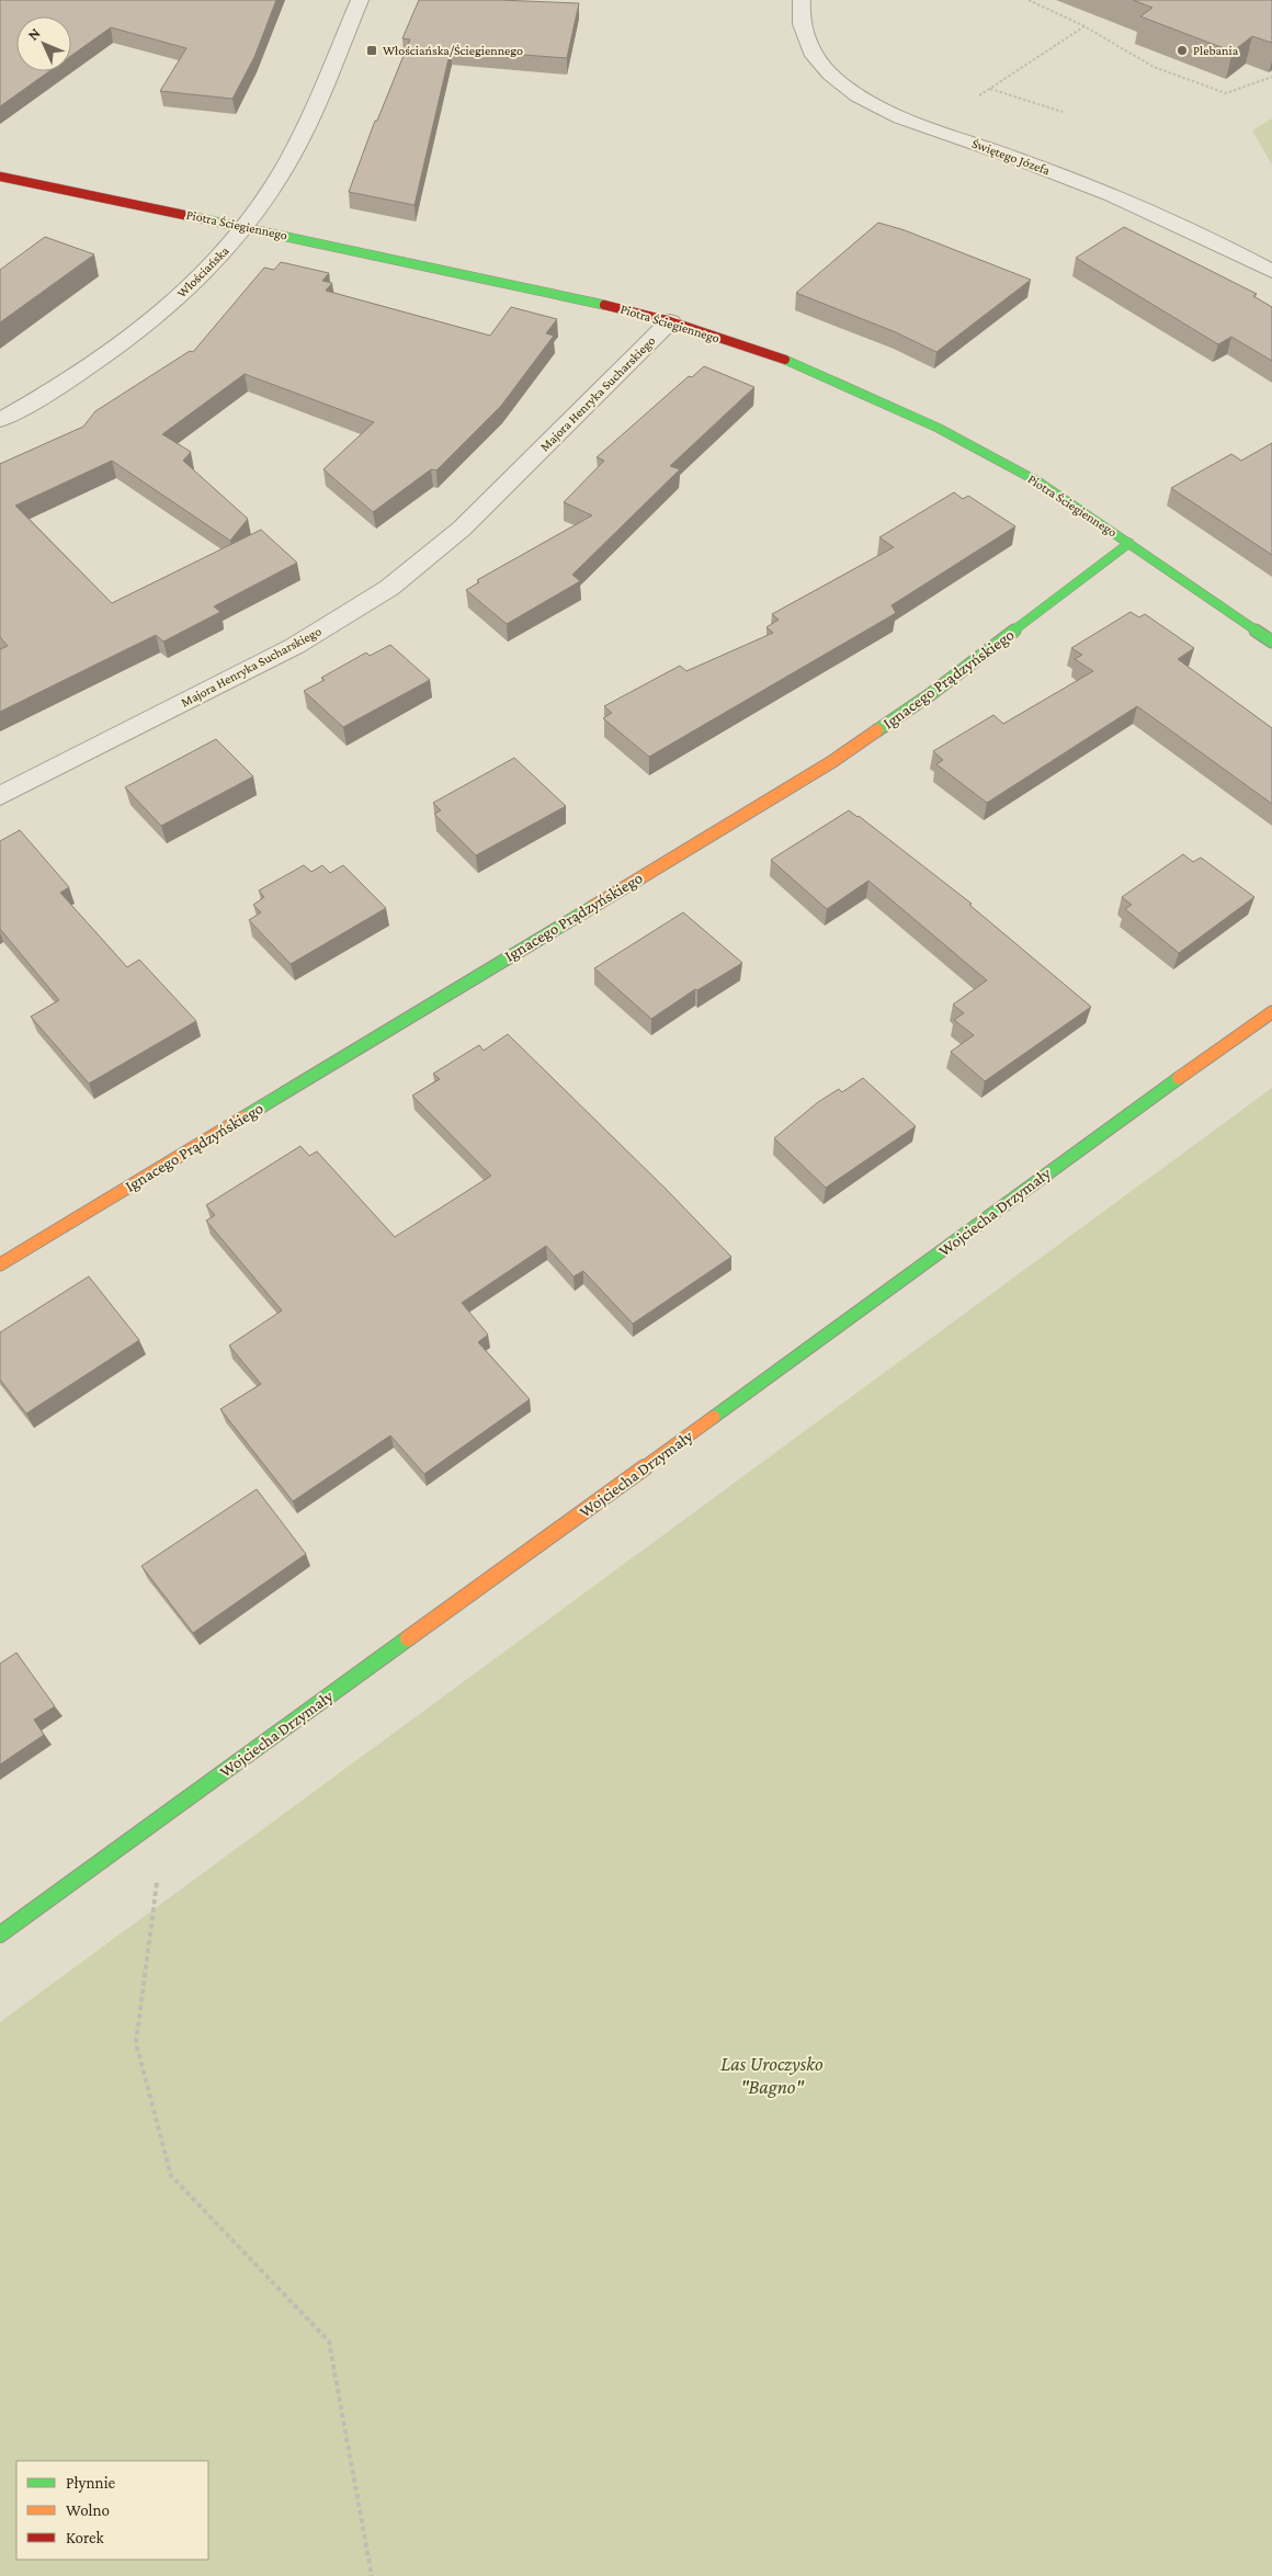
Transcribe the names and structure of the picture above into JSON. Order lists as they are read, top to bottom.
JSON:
{
  "streets": {
    "street": [
      "Świętego Józefa",
      "Piotra Ściegiennego",
      "Włościańska",
      "Majora Henryka Sucharskiego",
      "Ignacego Prądzyńskiego",
      "Wojciecha Drzymały"
    ]
  },
  "crossings": [
    ["Piotra Ściegiennego", "Włościańska"],
    ["Piotra Ściegiennego", "Majora Henryka Sucharskiego"],
    ["Piotra Ściegiennego", "Ignacego Prądzyńskiego"]
  ],
  "parks": ["Las Uroczysko \"Bagno\""],
  "places": {
    "transit": ["Włościańska/Ściegiennego"],
    "other": ["Plebania"]
  },
  "legend": ["Płynnie", "Wolno", "Korek"],
  "north": "top left"
}
